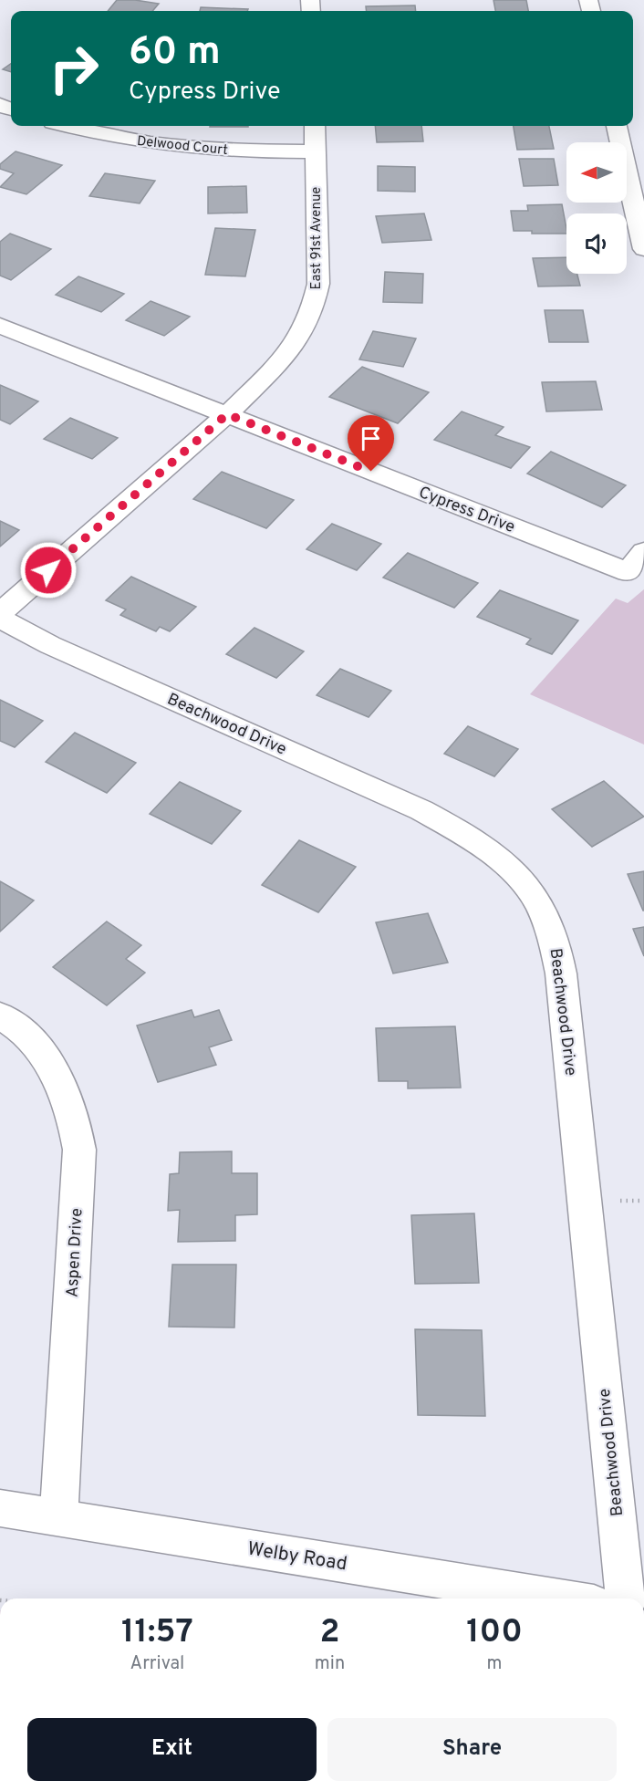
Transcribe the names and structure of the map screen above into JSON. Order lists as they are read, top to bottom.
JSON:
{
  "streets": {
    "street": [
      "Delwood Court",
      "East 91st Avenue",
      "Cypress Drive",
      "Beachwood Drive",
      "Aspen Drive",
      "Welby Road"
    ]
  },
  "crossings": [
    ["Delwood Court", "East 91st Avenue"],
    ["East 91st Avenue", "Cypress Drive"],
    ["Aspen Drive", "Welby Road"]
  ],
  "north": "left",
  "page": {
    "turn": ["60 m", "Cypress Drive"],
    "eta": [
      "11:57",
      "Arrival",
      "2",
      "min",
      "100",
      "m"
    ],
    "buttons": ["Exit", "Share"]
  }
}
